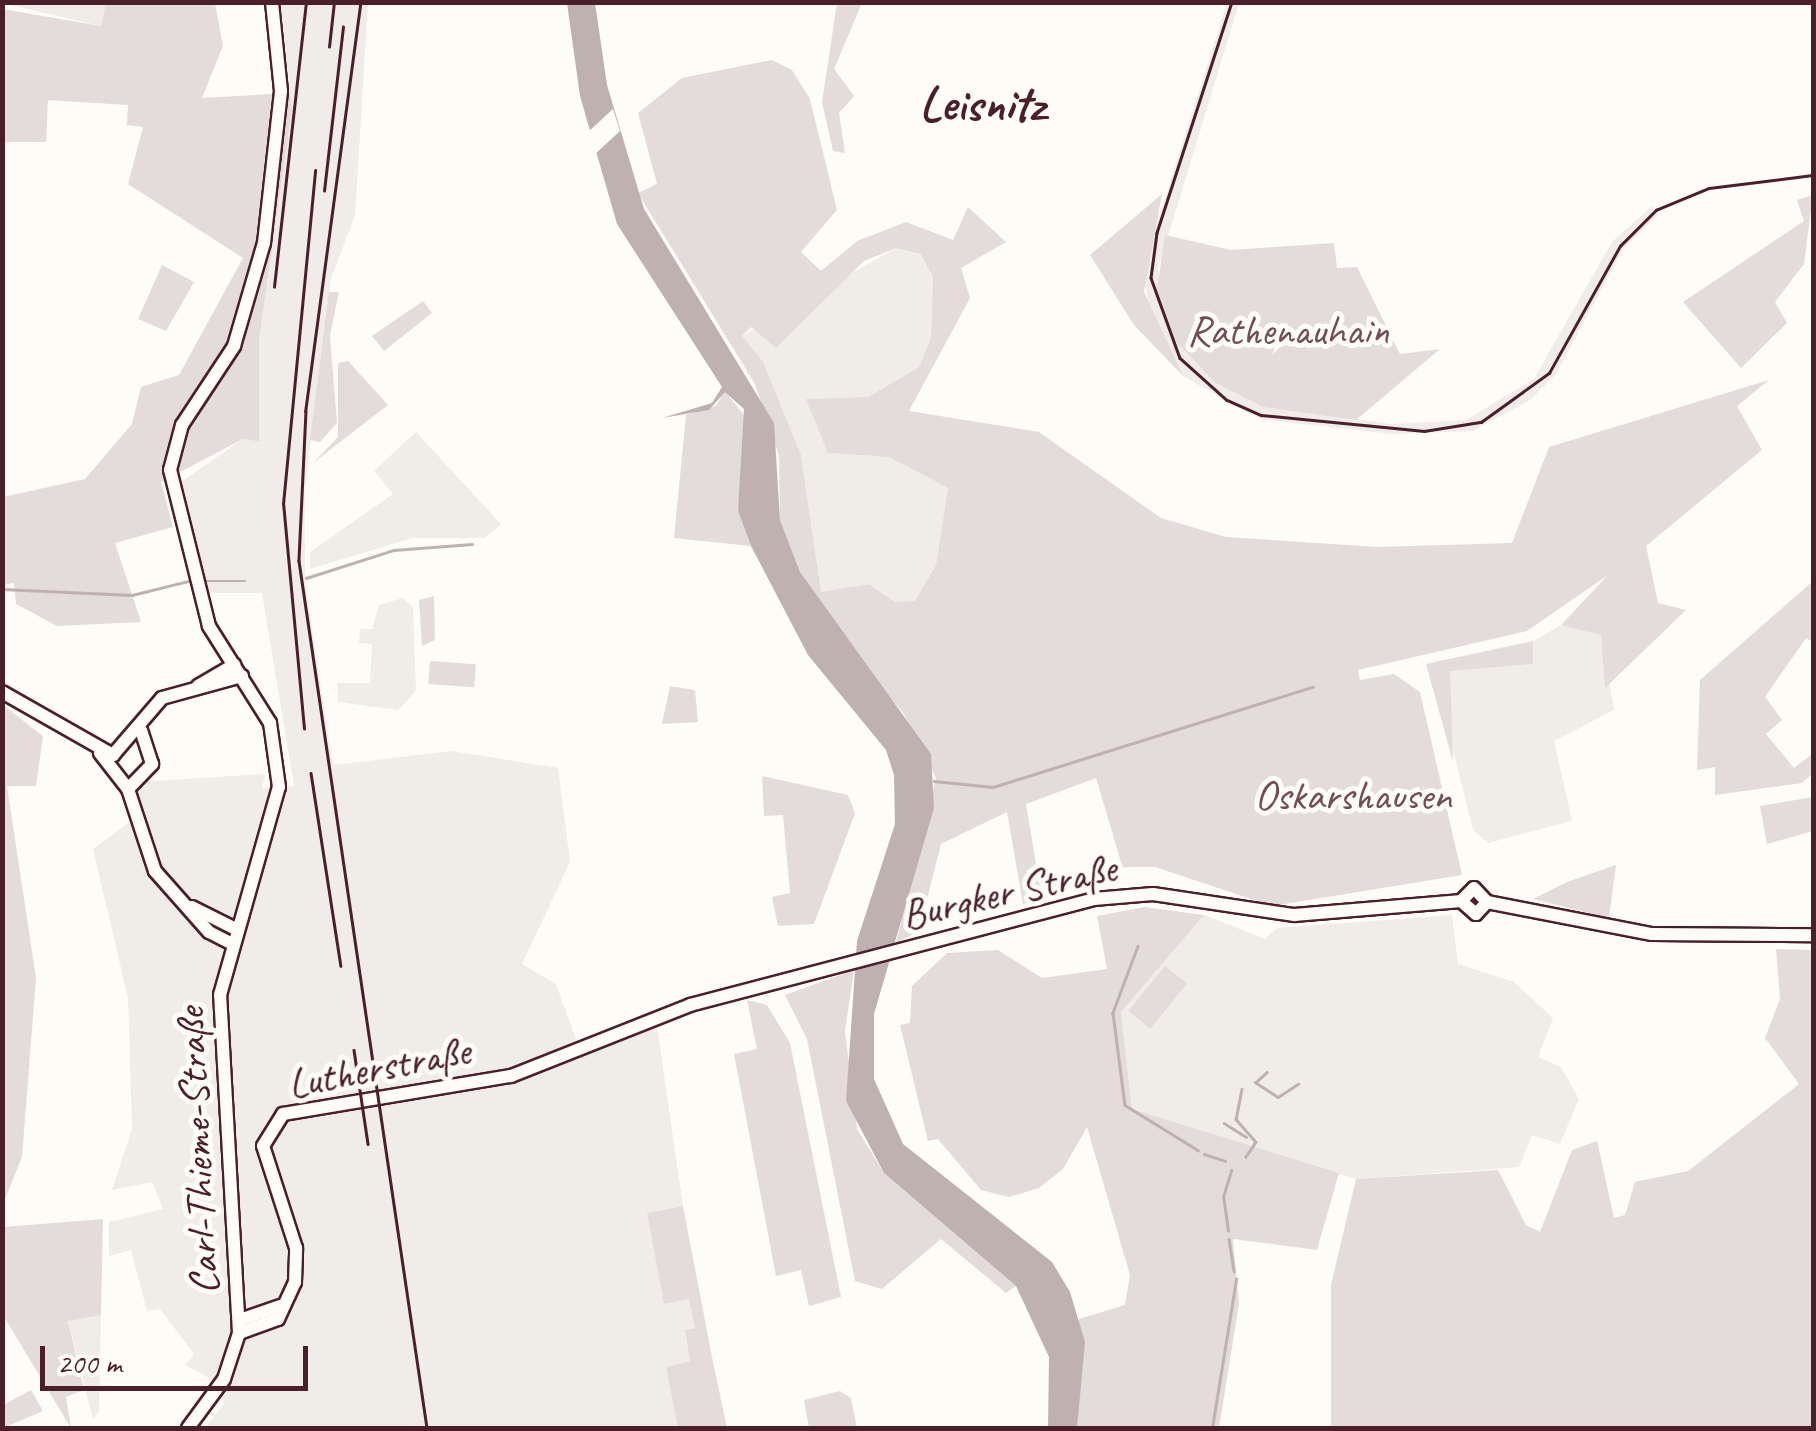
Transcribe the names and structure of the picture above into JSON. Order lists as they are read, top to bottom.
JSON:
{
  "streets": {
    "main road": ["Burgker Straße", "Lutherstraße", "Carl-Thieme-Straße"]
  },
  "crossings": [
    ["Burgker Straße", "Lutherstraße"],
    ["Lutherstraße", "Carl-Thieme-Straße"]
  ],
  "districts": ["Leisnitz"],
  "parks": ["Rathenauhain", "Oskarshausen"],
  "scale_bar": "200 m"
}
